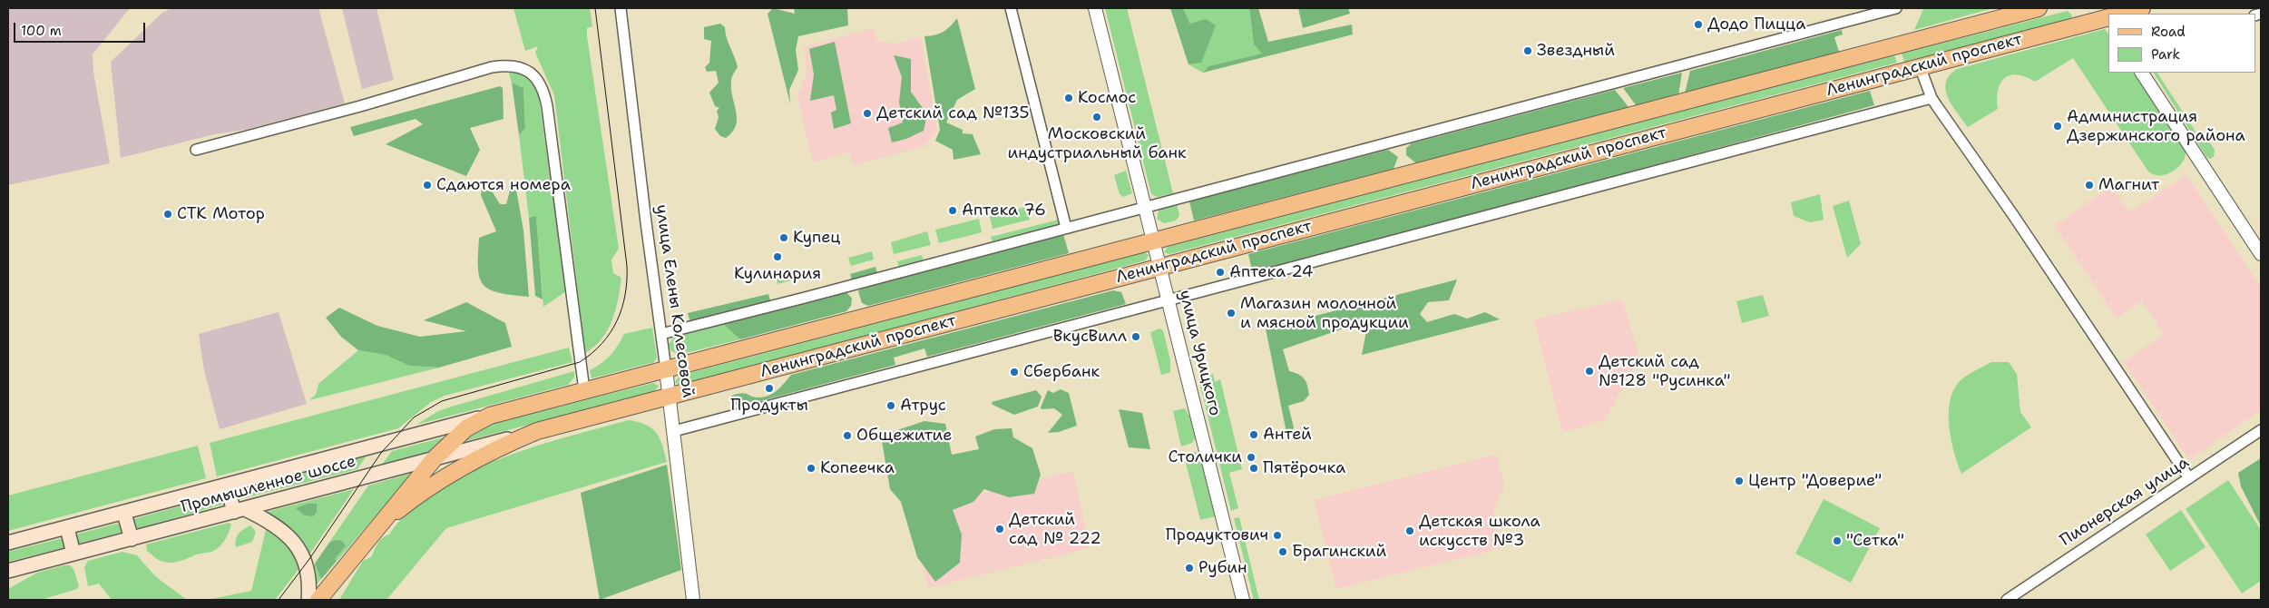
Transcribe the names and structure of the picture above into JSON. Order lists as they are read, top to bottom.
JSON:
{
  "streets": {
    "main road": ["Ленинградский проспект", "Промышленное шоссе"],
    "street": ["улица Елены Колесовой", "улица Урицкого", "Пионерская улица"]
  },
  "crossings": [
    ["Ленинградский проспект", "улица Елены Колесовой"],
    ["Ленинградский проспект", "улица Урицкого"],
    ["Ленинградский проспект", "Промышленное шоссе"]
  ],
  "places": [
    "Додо Пицца",
    "Звездный",
    "Космос",
    "Детский сад №135",
    "Московский индустриальный банк",
    "Администрация Дзержинского района",
    "Сдаются номера",
    "Магнит",
    "Аптека 76",
    "СТК Мотор",
    "Купец",
    "Кулинария",
    "Аптека 24",
    "Магазин молочной и мясной продукции",
    "ВкусВилл",
    "Детский сад №128 \"Русинка\"",
    "Сбербанк",
    "Продукты",
    "Атрус",
    "Антей",
    "Общежитие",
    "Столички",
    "Копеечка",
    "Пятёрочка",
    "Центр \"Доверие\"",
    "Детский сад № 222",
    "Детская школа искусств №3",
    "Продуктович",
    "\"Сетка\"",
    "Брагинский",
    "Рубин"
  ],
  "legend": ["Road", "Park"],
  "scale_bar": "100 m"
}
